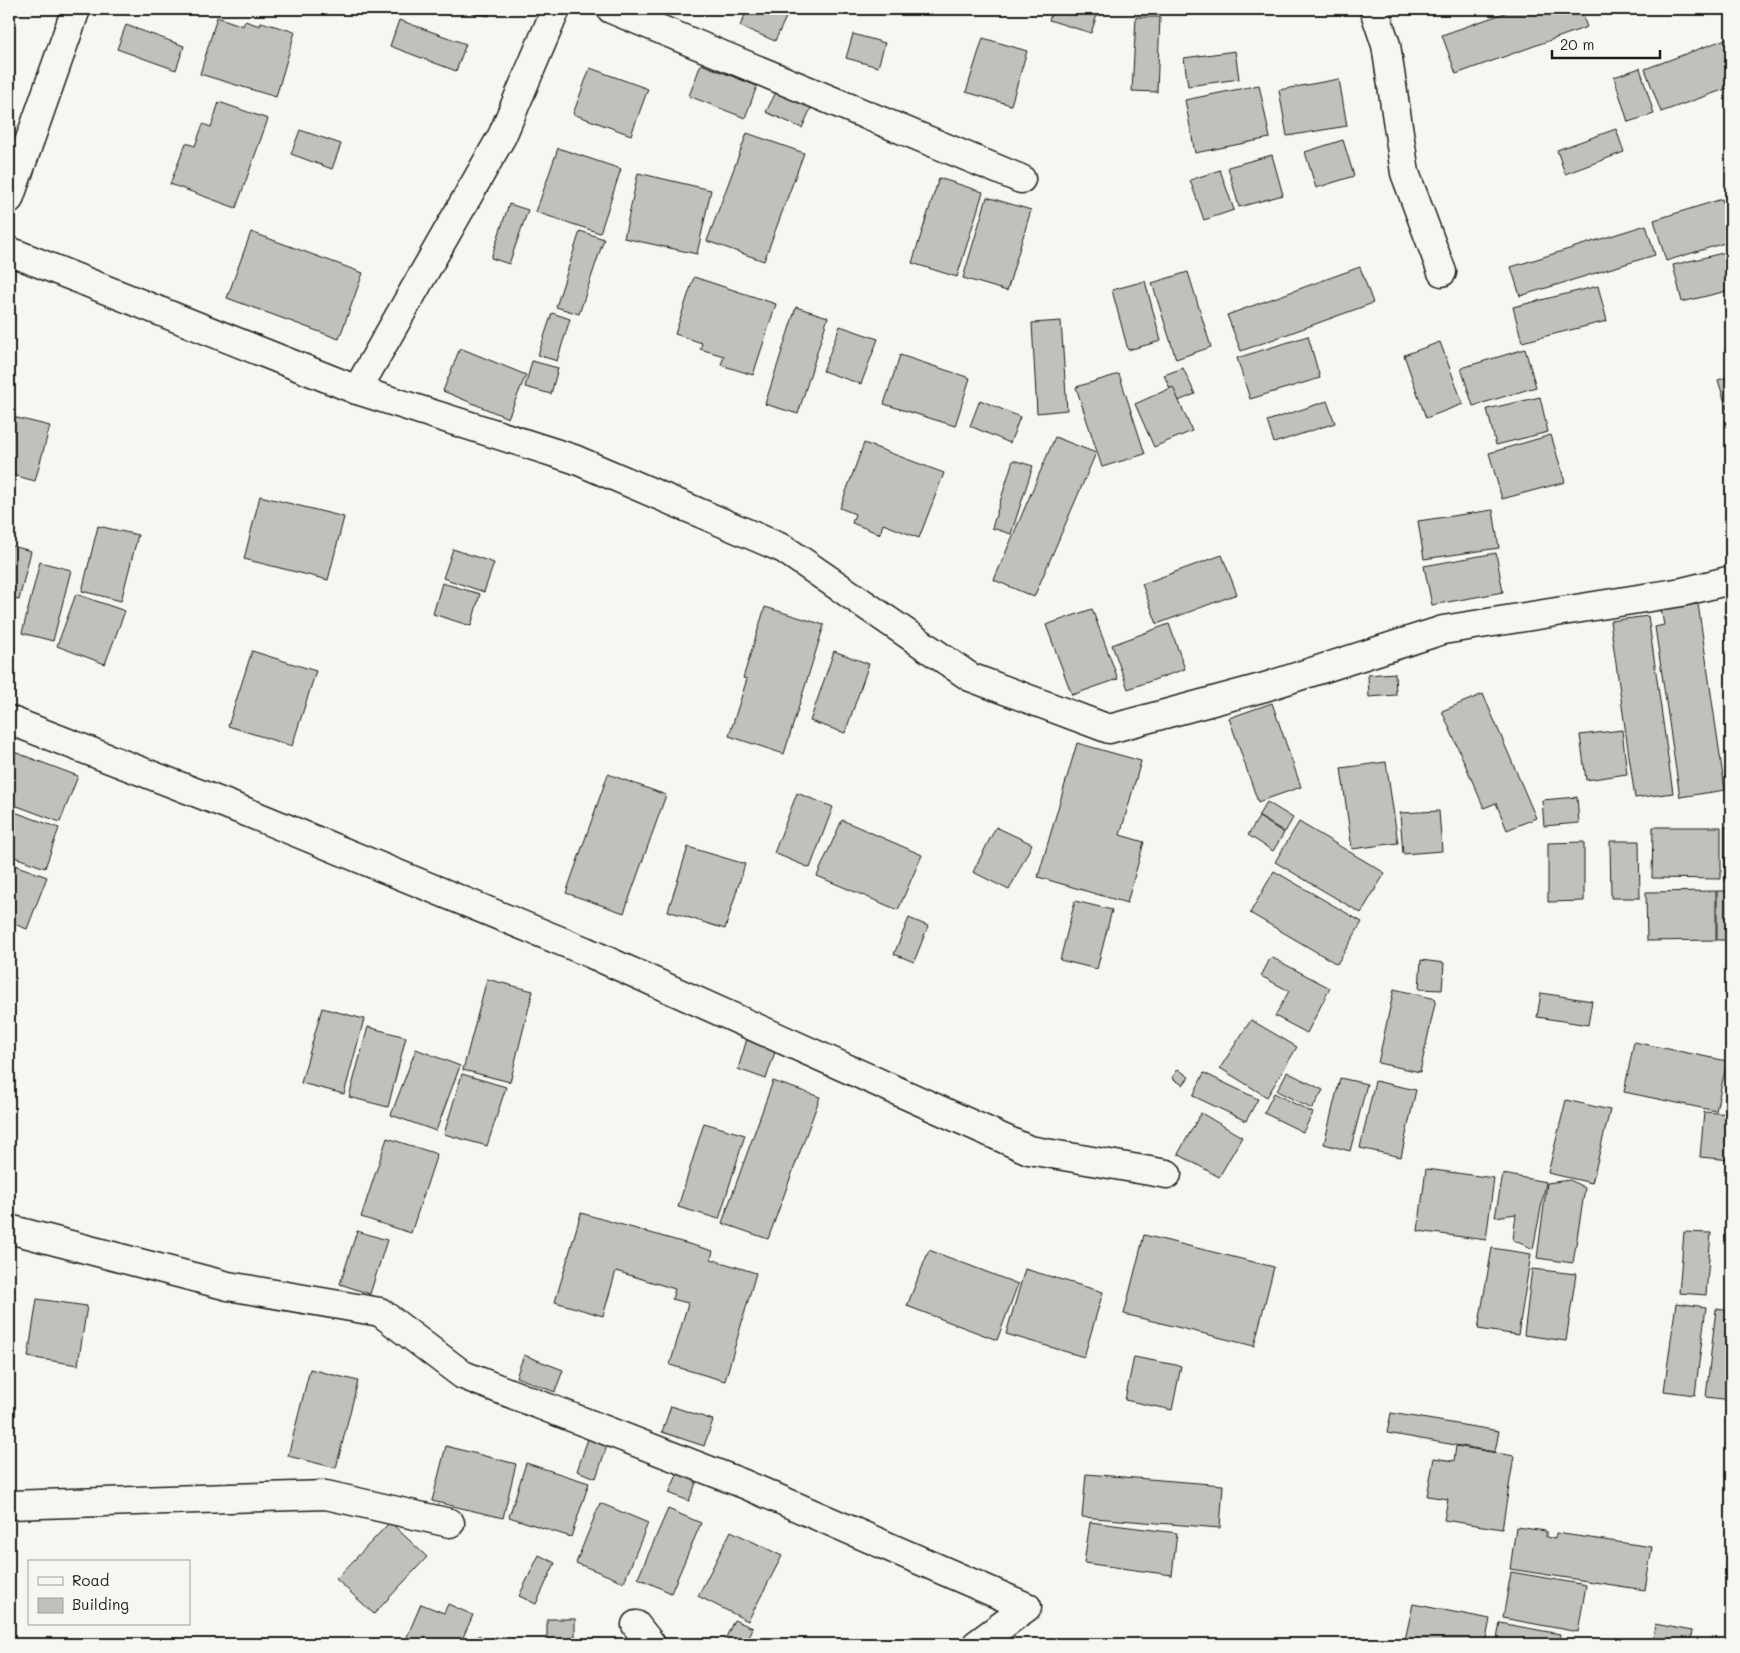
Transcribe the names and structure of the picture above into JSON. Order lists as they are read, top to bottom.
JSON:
{
  "legend": ["Road", "Building"],
  "scale_bar": "20 m"
}
